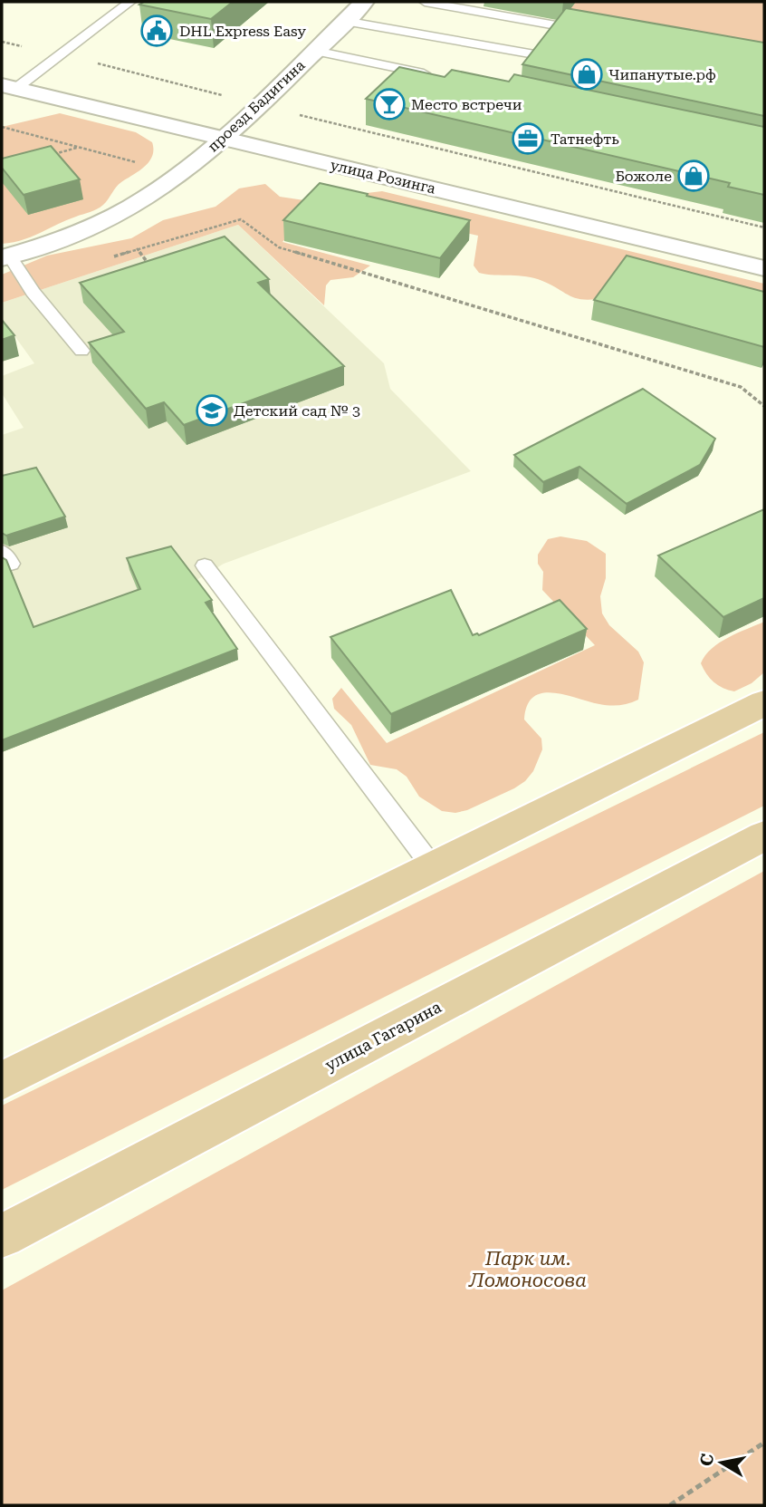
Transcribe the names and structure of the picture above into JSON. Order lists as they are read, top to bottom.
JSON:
{
  "streets": {
    "main road": ["улица Гагарина"],
    "street": ["проезд Бадигина", "улица Розинга"]
  },
  "crossings": [
    ["проезд Бадигина", "улица Розинга"]
  ],
  "parks": ["Парк им. Ломоносова"],
  "places": {
    "public building": ["DHL Express Easy"],
    "shop": ["Чипанутые.рф", "Божоле"],
    "bar": ["Место встречи"],
    "office": ["Татнефть"],
    "school or university": ["Детский сад № 3"]
  },
  "north": "left"
}
